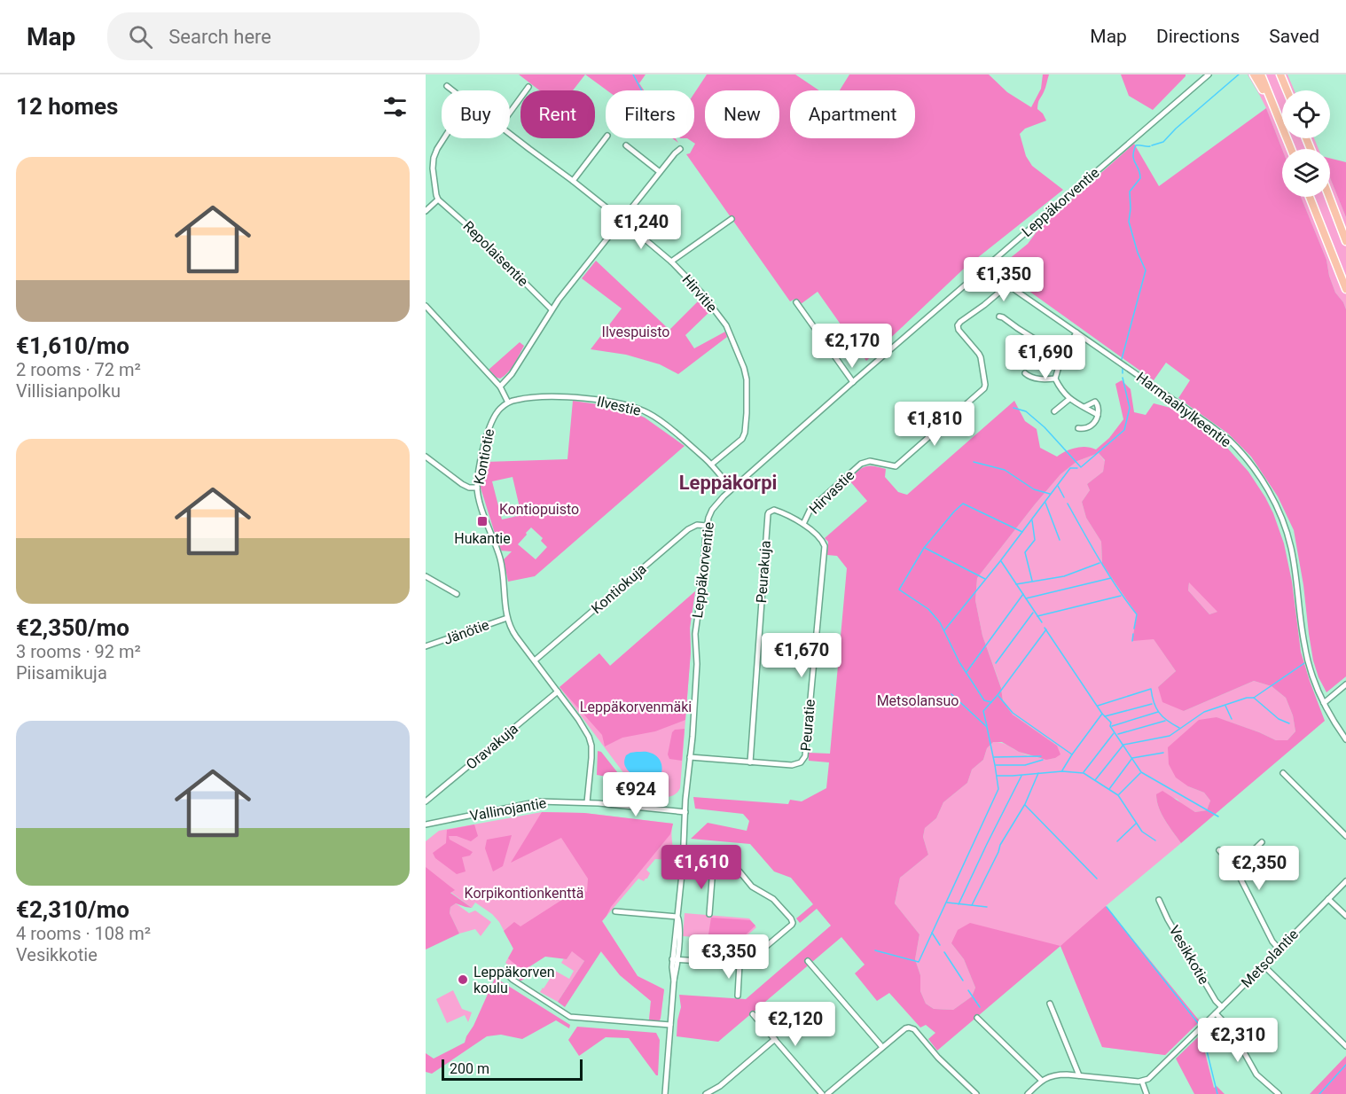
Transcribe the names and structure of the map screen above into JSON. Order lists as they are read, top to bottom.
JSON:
{
  "streets": {
    "street": [
      "Leppäkorventie",
      "Repolaisentie",
      "Hirvitie",
      "Ilvestie",
      "Harmaahylkeentie",
      "Kontiotie",
      "Hirvastie",
      "Peurakuja",
      "Kontiokuja",
      "Jänötie",
      "Peuratie",
      "Oravakuja",
      "Vallinojantie",
      "Vesikkotie",
      "Metsolantie"
    ]
  },
  "crossings": [
    ["Leppäkorventie", "Ilvestie"],
    ["Leppäkorventie", "Harmaahylkeentie"],
    ["Leppäkorventie", "Kontiokuja"],
    ["Leppäkorventie", "Peuratie"],
    ["Leppäkorventie", "Vallinojantie"],
    ["Hirvitie", "Ilvestie"],
    ["Ilvestie", "Kontiotie"],
    ["Harmaahylkeentie", "Hirvastie"],
    ["Kontiotie", "Kontiokuja"],
    ["Kontiotie", "Jänötie"],
    ["Kontiotie", "Oravakuja"],
    ["Kontiotie", "Vallinojantie"],
    ["Hirvastie", "Peuratie"],
    ["Peurakuja", "Peuratie"],
    ["Vesikkotie", "Metsolantie"]
  ],
  "districts": ["Leppäkorpi"],
  "parks": [
    "Ilvespuisto",
    "Kontiopuisto",
    "Metsolansuo",
    "Leppäkorvenmäki",
    "Korpikontionkenttä"
  ],
  "places": {
    "transit": ["Hukantie"],
    "other": ["Leppäkorven koulu"]
  },
  "scale_bar": "200 m",
  "page": {
    "header": "Map",
    "search": "Search here",
    "nav": ["Map", "Directions", "Saved"],
    "heading": "12 homes",
    "chip": [
      "Buy",
      "Rent",
      "Filters",
      "New",
      "Apartment"
    ],
    "list": [
      {
        "name": "€1,610/mo",
        "note": "2 rooms · 72 m² · Villisianpolku"
      },
      {
        "name": "€2,350/mo",
        "note": "3 rooms · 92 m² · Piisamikuja"
      },
      {
        "name": "€2,310/mo",
        "note": "4 rooms · 108 m² · Vesikkotie"
      }
    ],
    "price": [
      "€1,240",
      "€1,350",
      "€2,170",
      "€1,690",
      "€1,810",
      "€1,670",
      "€924",
      "€1,610",
      "€2,350",
      "€3,350",
      "€2,120",
      "€2,310"
    ],
    "scale": "200 m"
  }
}
